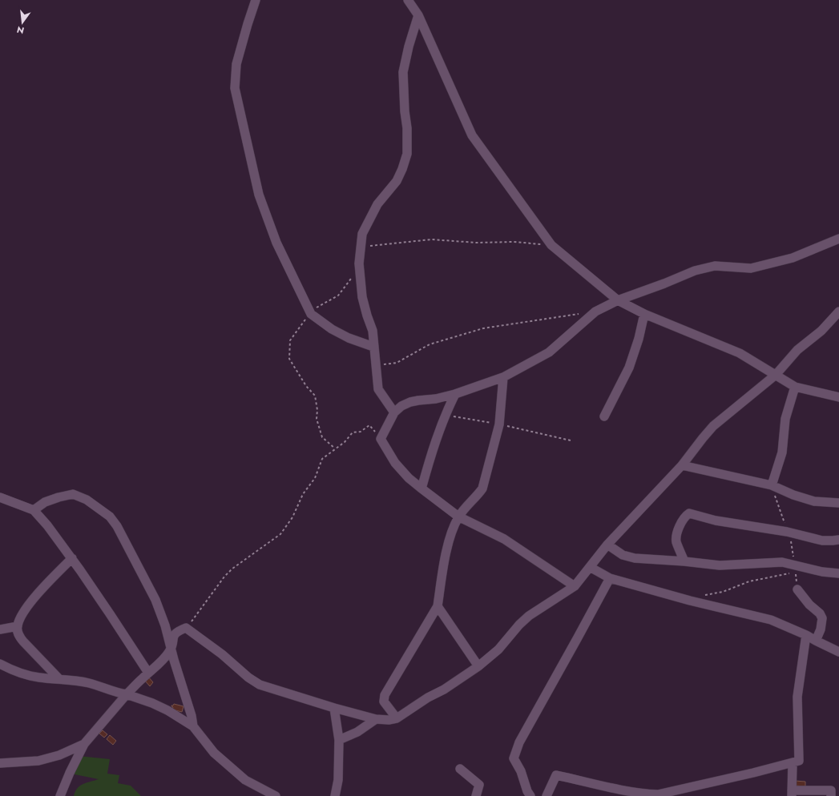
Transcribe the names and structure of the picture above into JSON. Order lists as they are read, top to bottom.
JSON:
{
  "north": "bottom"
}
